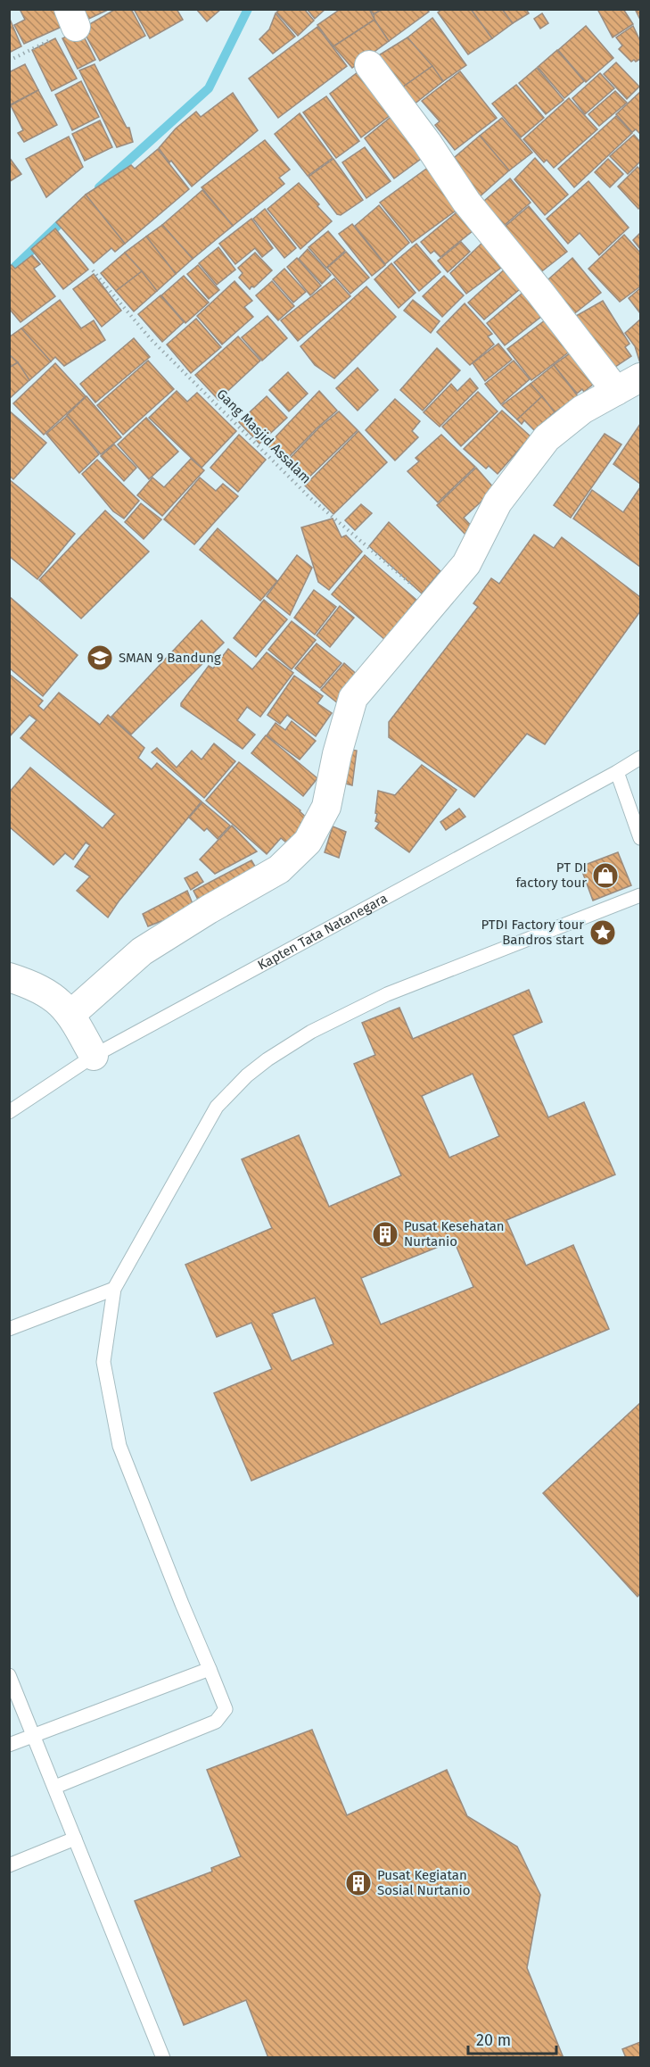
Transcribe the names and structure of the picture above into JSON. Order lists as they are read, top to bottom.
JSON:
{
  "streets": {
    "lane": ["Kapten Tata Natanegara"],
    "path": ["Gang Masjid Assalam"]
  },
  "places": {
    "school or university": ["SMAN 9 Bandung"],
    "shop": ["PT DI factory tour"],
    "place": ["PTDI Factory tour Bandros start"],
    "building": ["Pusat Kesehatan Nurtanio", "Pusat Kegiatan Sosial Nurtanio"]
  },
  "scale_bar": "20 m"
}
